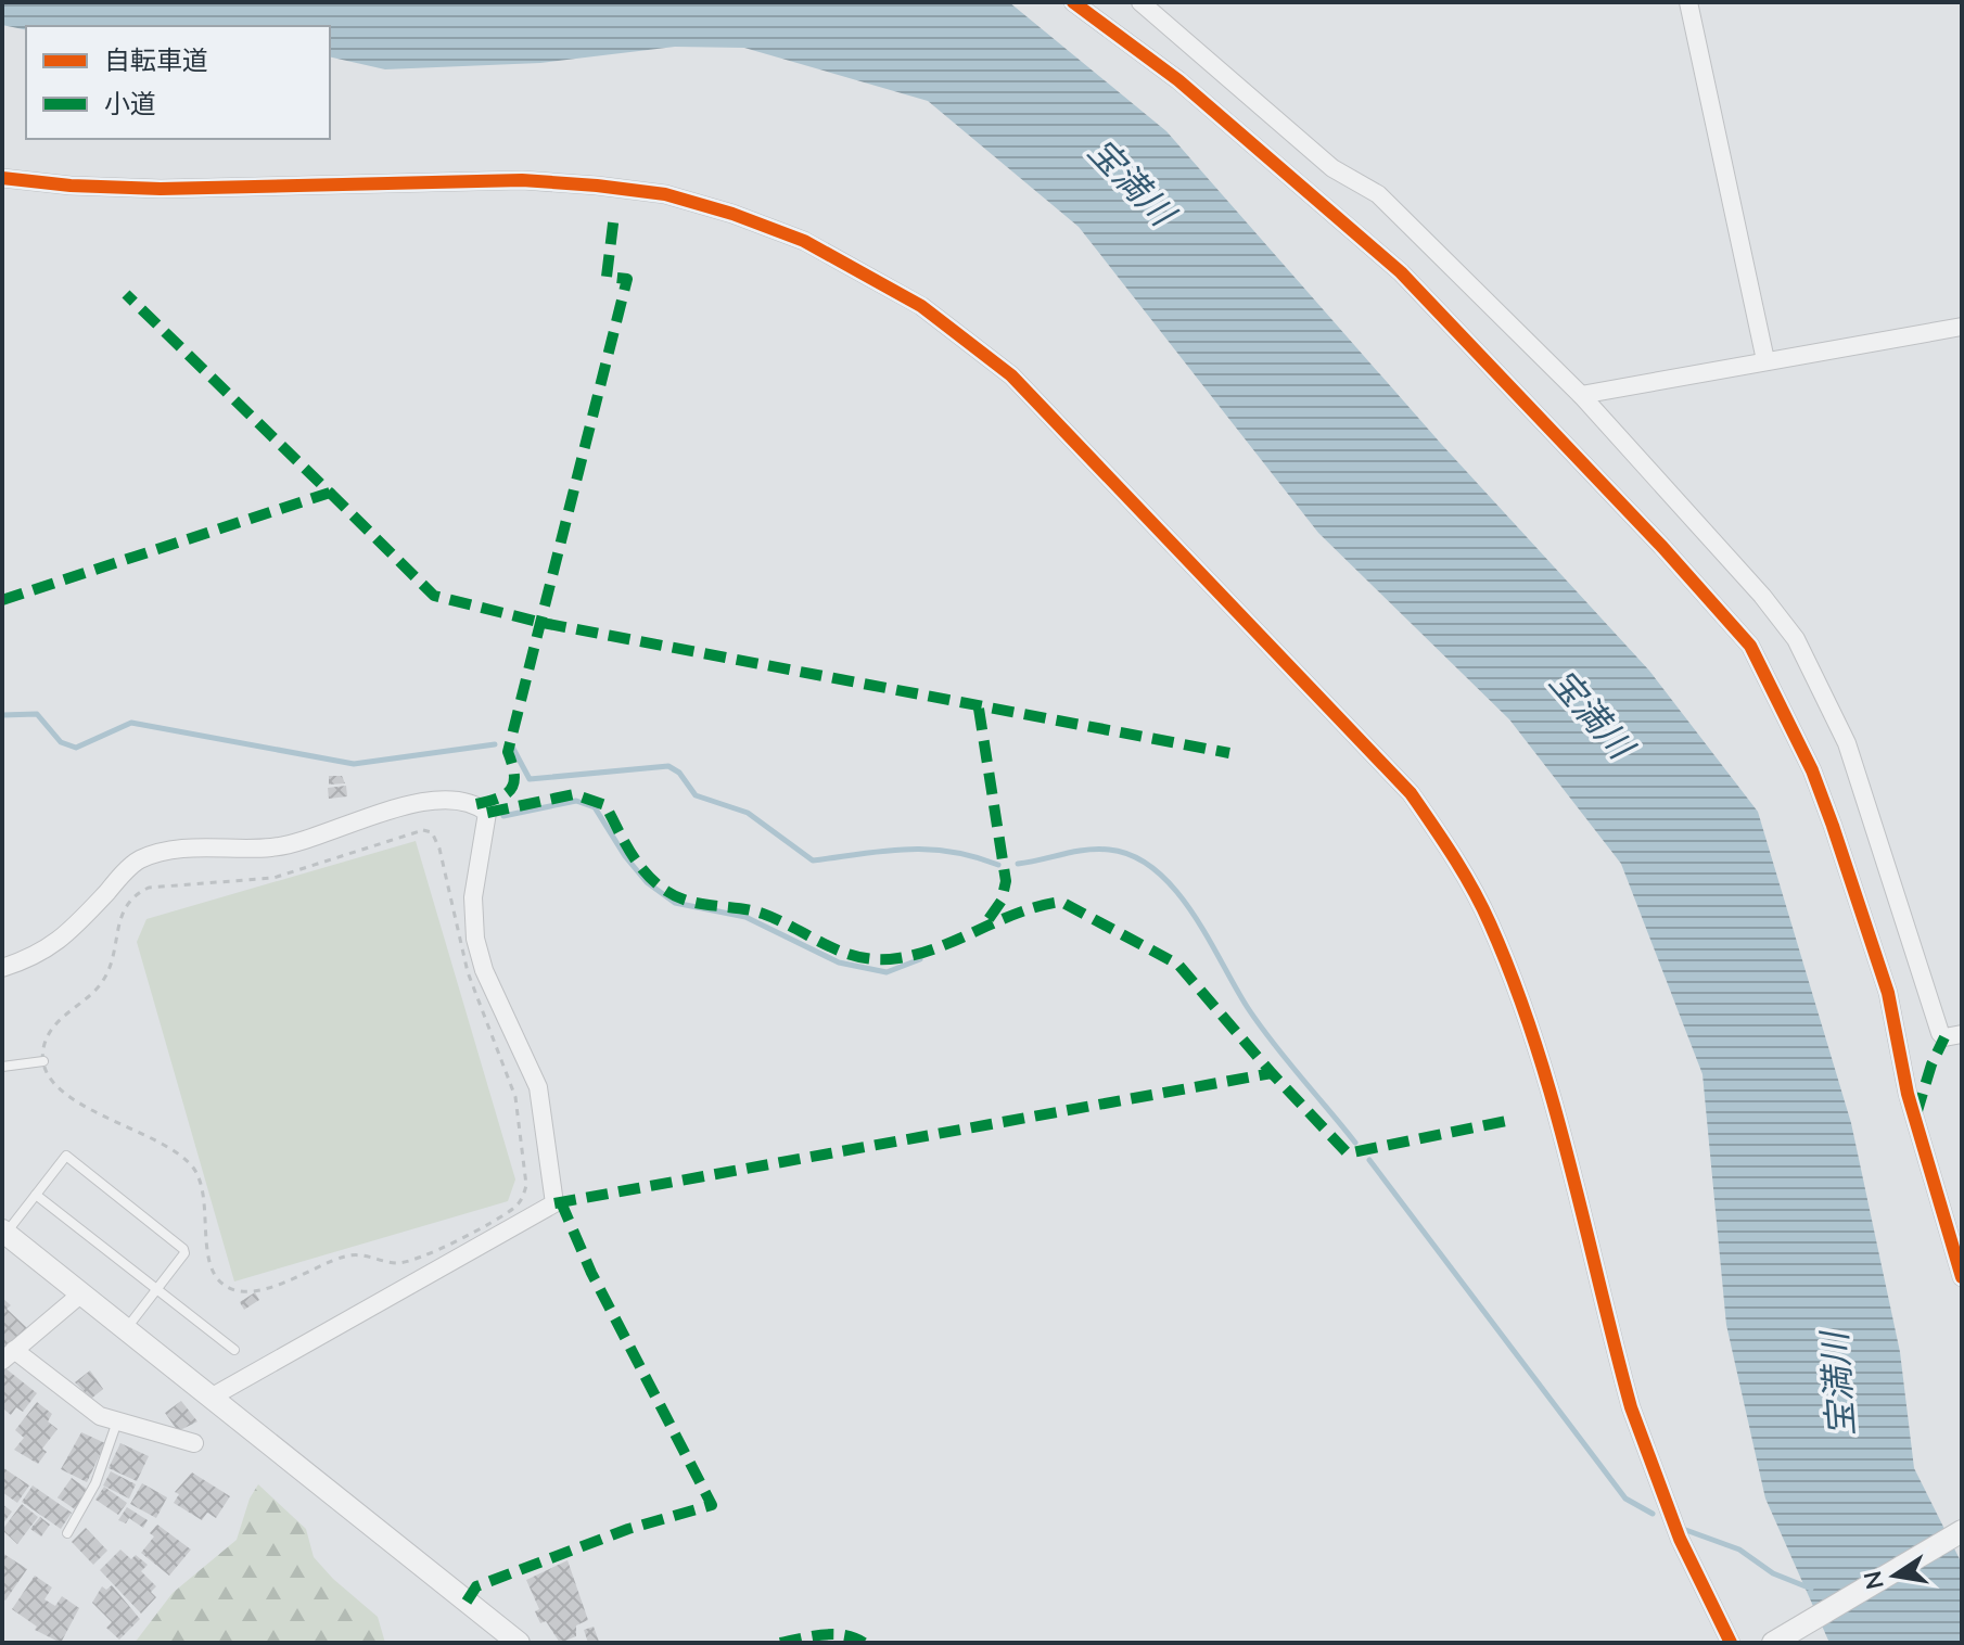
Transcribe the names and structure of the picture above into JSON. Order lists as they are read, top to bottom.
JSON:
{
  "water": ["宝満川"],
  "legend": ["自転車道", "小道"],
  "north": "left"
}
